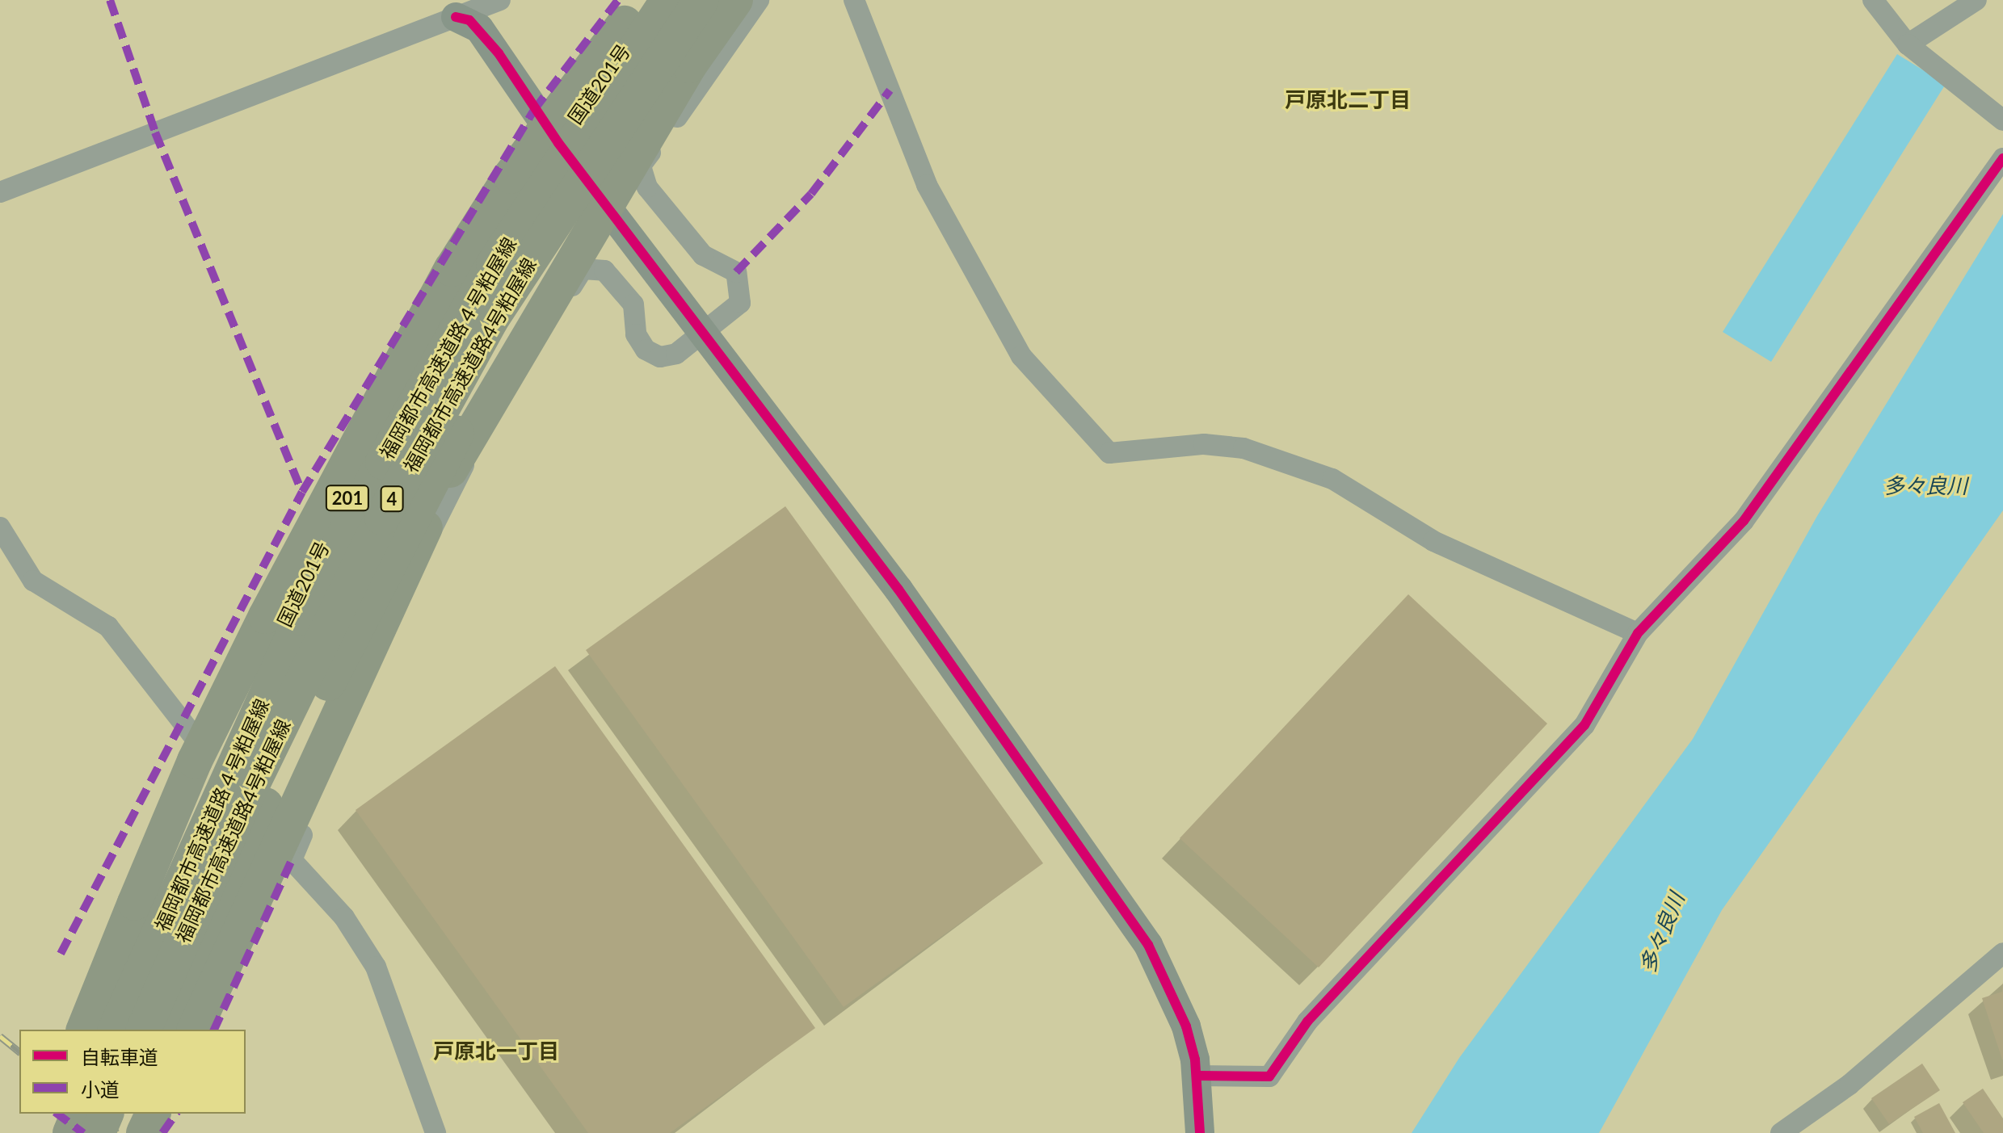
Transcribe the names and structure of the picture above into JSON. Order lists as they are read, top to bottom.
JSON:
{
  "streets": {
    "highway": [
      "国道201号",
      "福岡都市高速道路４号粕屋線",
      "福岡都市高速道路4号粕屋線",
      "201",
      "4"
    ]
  },
  "districts": ["戸原北二丁目", "戸原北一丁目"],
  "water": ["多々良川"],
  "legend": ["自転車道", "小道"]
}
